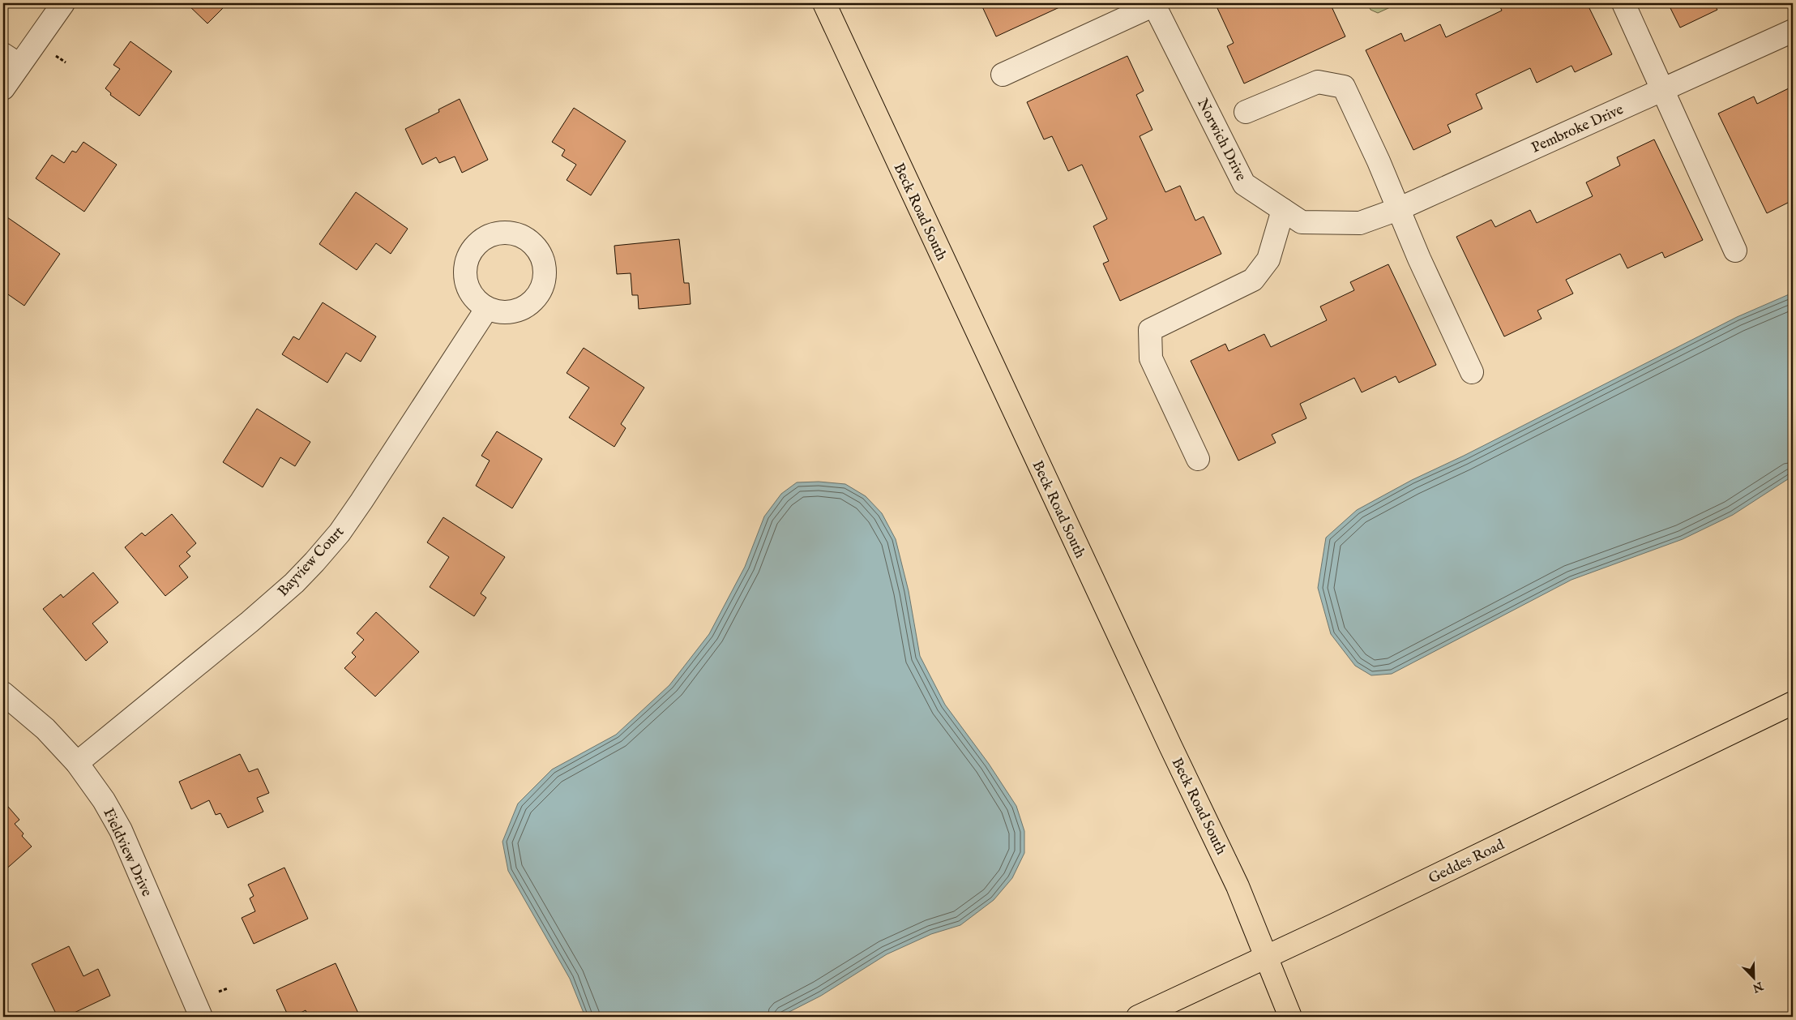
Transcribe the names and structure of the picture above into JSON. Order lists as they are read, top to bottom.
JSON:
{
  "streets": {
    "main road": ["Beck Road South", "Geddes Road"],
    "street": [
      "Pembroke Drive",
      "Norwich Drive",
      "Bayview Court",
      "Fieldview Drive"
    ]
  },
  "crossings": [
    ["Pembroke Drive", "Norwich Drive"],
    ["Beck Road South", "Geddes Road"],
    ["Bayview Court", "Fieldview Drive"]
  ],
  "north": "bottom right"
}
